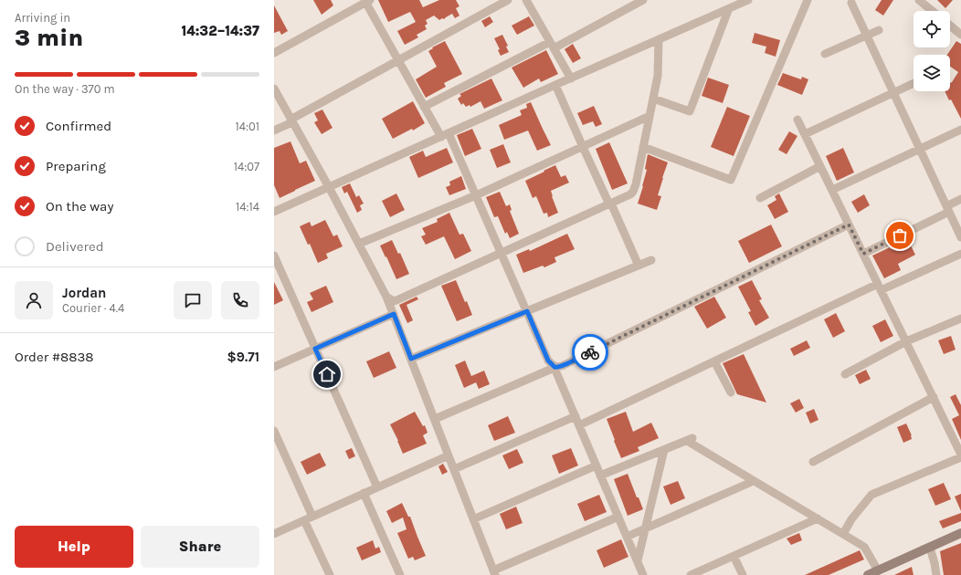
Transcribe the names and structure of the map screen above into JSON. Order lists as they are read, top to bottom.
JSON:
{
  "page": {
    "heading": ["3 min", "Arriving in", "14:32–14:37"],
    "panel": [
      "Jordan",
      "Courier · 4.4",
      "Order #8838",
      "$9.71"
    ],
    "bar": "On the way · 370 m",
    "list": [
      ["Confirmed", "14:01"],
      ["Preparing", "14:07"],
      ["On the way", "14:14"],
      "Delivered"
    ],
    "buttons": ["Help", "Share"]
  }
}
